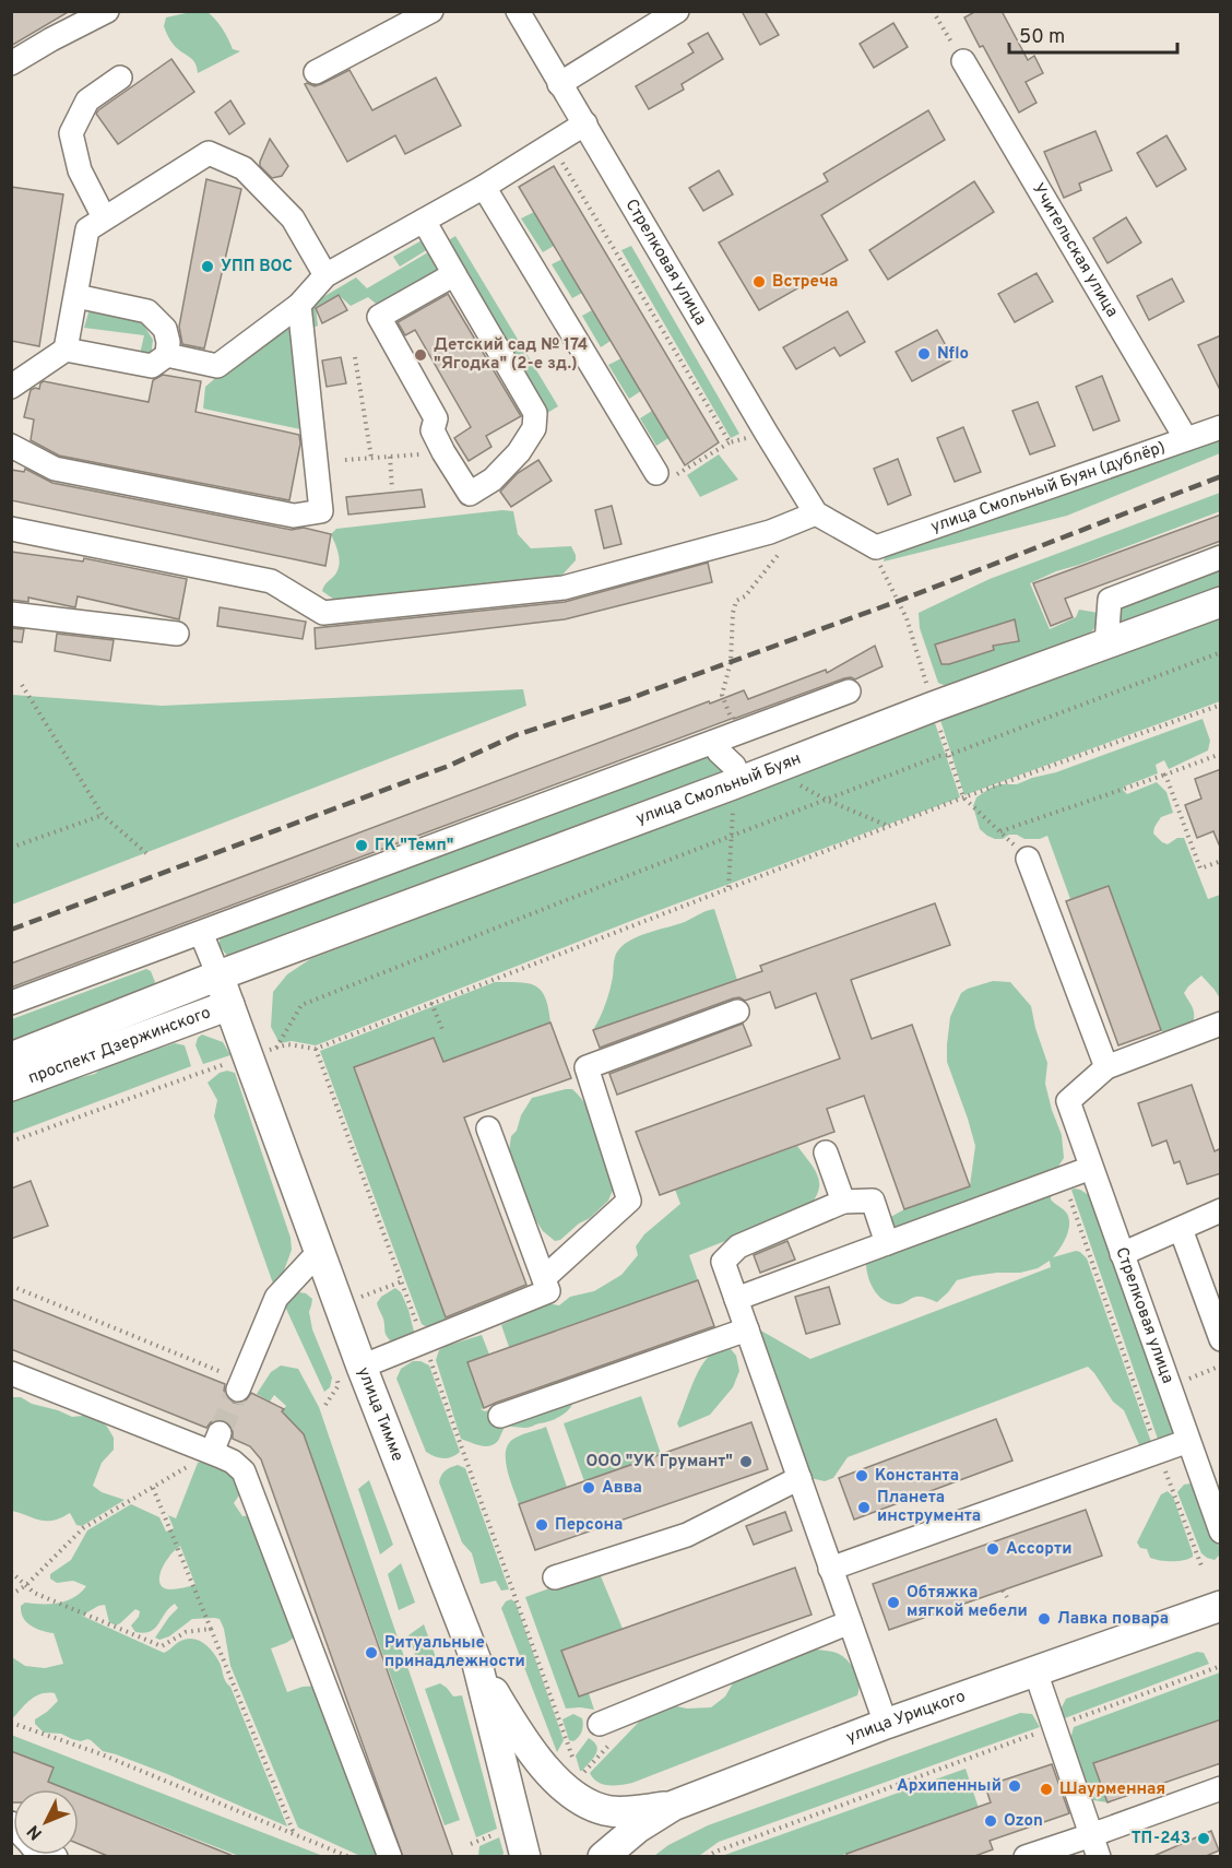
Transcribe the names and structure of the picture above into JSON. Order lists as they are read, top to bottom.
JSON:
{
  "streets": {
    "main road": [
      "улица Смольный Буян",
      "проспект Дзержинского",
      "улица Тимме",
      "улица Урицкого"
    ],
    "street": ["Учительская улица", "Стрелковая улица", "улица Смольный Буян (дублёр)"]
  },
  "crossings": [
    ["Учительская улица", "улица Смольный Буян (дублёр)"],
    ["улица Смольный Буян", "проспект Дзержинского"],
    ["улица Смольный Буян", "улица Тимме"],
    ["проспект Дзержинского", "улица Тимме"]
  ],
  "places": [
    "УПП ВОС",
    "Встреча",
    "Nflo",
    "Детский сад № 174 \"Ягодка\" (2-е зд.)",
    "ГК \"Темп\"",
    "ООО \"УК Грумант\"",
    "Константа",
    "Авва",
    "Планета инструмента",
    "Персона",
    "Ассорти",
    "Обтяжка мягкой мебели",
    "Лавка повара",
    "Ритуальные принадлежности",
    "Архипенный",
    "Шаурменная",
    "Ozon",
    "ТП-243"
  ],
  "scale_bar": "50 m",
  "north": "bottom left"
}
